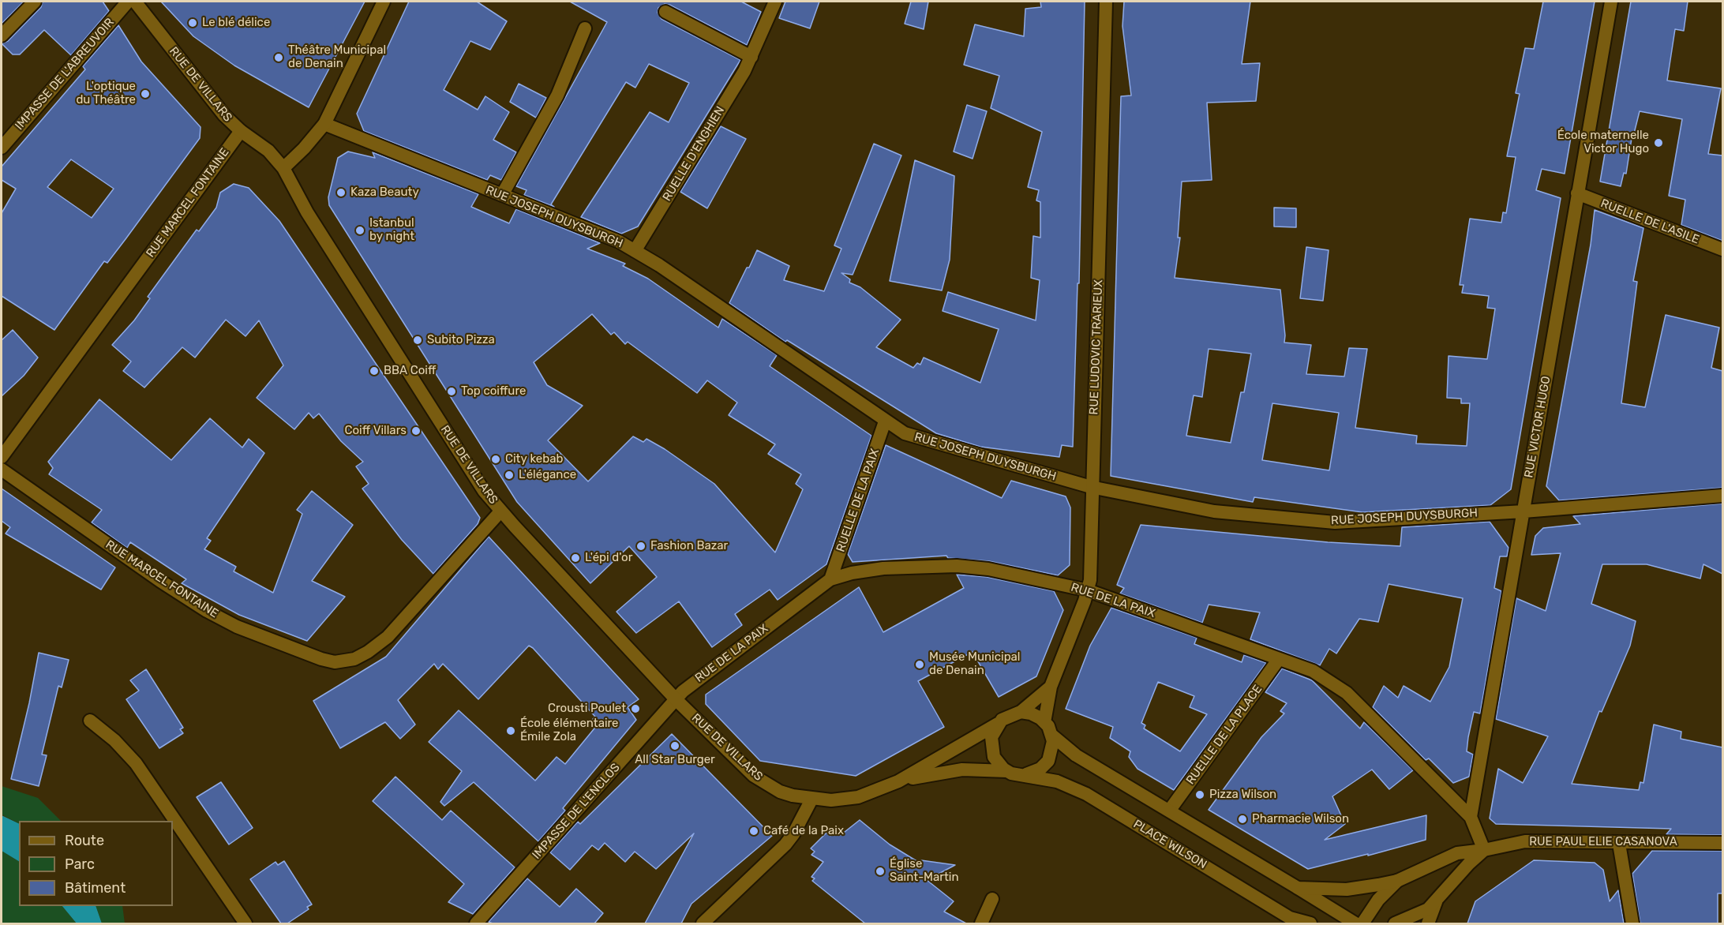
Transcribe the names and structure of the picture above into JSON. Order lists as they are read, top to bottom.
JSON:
{
  "streets": {
    "street": [
      "IMPASSE DE L'ABREUVOIR",
      "RUE DE VILLARS",
      "RUELLE D'ENGHIEN",
      "RUE MARCEL FONTAINE",
      "RUE JOSEPH DUYSBURGH",
      "RUELLE DE L'ASILE",
      "RUE LUDOVIC TRARIEUX",
      "RUE VICTOR HUGO",
      "RUELLE DE LA PAIX",
      "RUE DE LA PAIX",
      "RUELLE DE LA PLACE",
      "IMPASSE DE L'ENCLOS",
      "RUE PAUL ELIE CASANOVA",
      "PLACE WILSON"
    ]
  },
  "crossings": [
    ["RUE DE VILLARS", "RUE MARCEL FONTAINE"],
    ["RUE DE VILLARS", "RUE DE LA PAIX"],
    ["RUE DE VILLARS", "IMPASSE DE L'ENCLOS"],
    ["RUE DE VILLARS", "PLACE WILSON"],
    ["RUELLE D'ENGHIEN", "RUE JOSEPH DUYSBURGH"],
    ["RUE JOSEPH DUYSBURGH", "RUE LUDOVIC TRARIEUX"],
    ["RUE JOSEPH DUYSBURGH", "RUE VICTOR HUGO"],
    ["RUE JOSEPH DUYSBURGH", "RUELLE DE LA PAIX"],
    ["RUELLE DE L'ASILE", "RUE VICTOR HUGO"],
    ["RUE LUDOVIC TRARIEUX", "RUE DE LA PAIX"],
    ["RUE LUDOVIC TRARIEUX", "PLACE WILSON"],
    ["RUE VICTOR HUGO", "RUE DE LA PAIX"],
    ["RUELLE DE LA PAIX", "RUE DE LA PAIX"],
    ["RUE DE LA PAIX", "RUELLE DE LA PLACE"],
    ["RUE DE LA PAIX", "IMPASSE DE L'ENCLOS"]
  ],
  "places": [
    "Le blé délice",
    "Théâtre Municipal de Denain",
    "L'optique du Théâtre",
    "École maternelle Victor Hugo",
    "Kaza Beauty",
    "Istanbul by night",
    "Subito Pizza",
    "BBA Coiff",
    "Top coiffure",
    "Coiff Villars",
    "City kebab",
    "L'élégance",
    "Fashion Bazar",
    "L'épi d'or",
    "Musée Municipal de Denain",
    "Crousti Poulet",
    "École élémentaire Émile Zola",
    "All Star Burger",
    "Pizza Wilson",
    "Pharmacie Wilson",
    "Café de la Paix",
    "Église Saint-Martin"
  ],
  "legend": ["Route", "Parc", "Bâtiment"]
}
